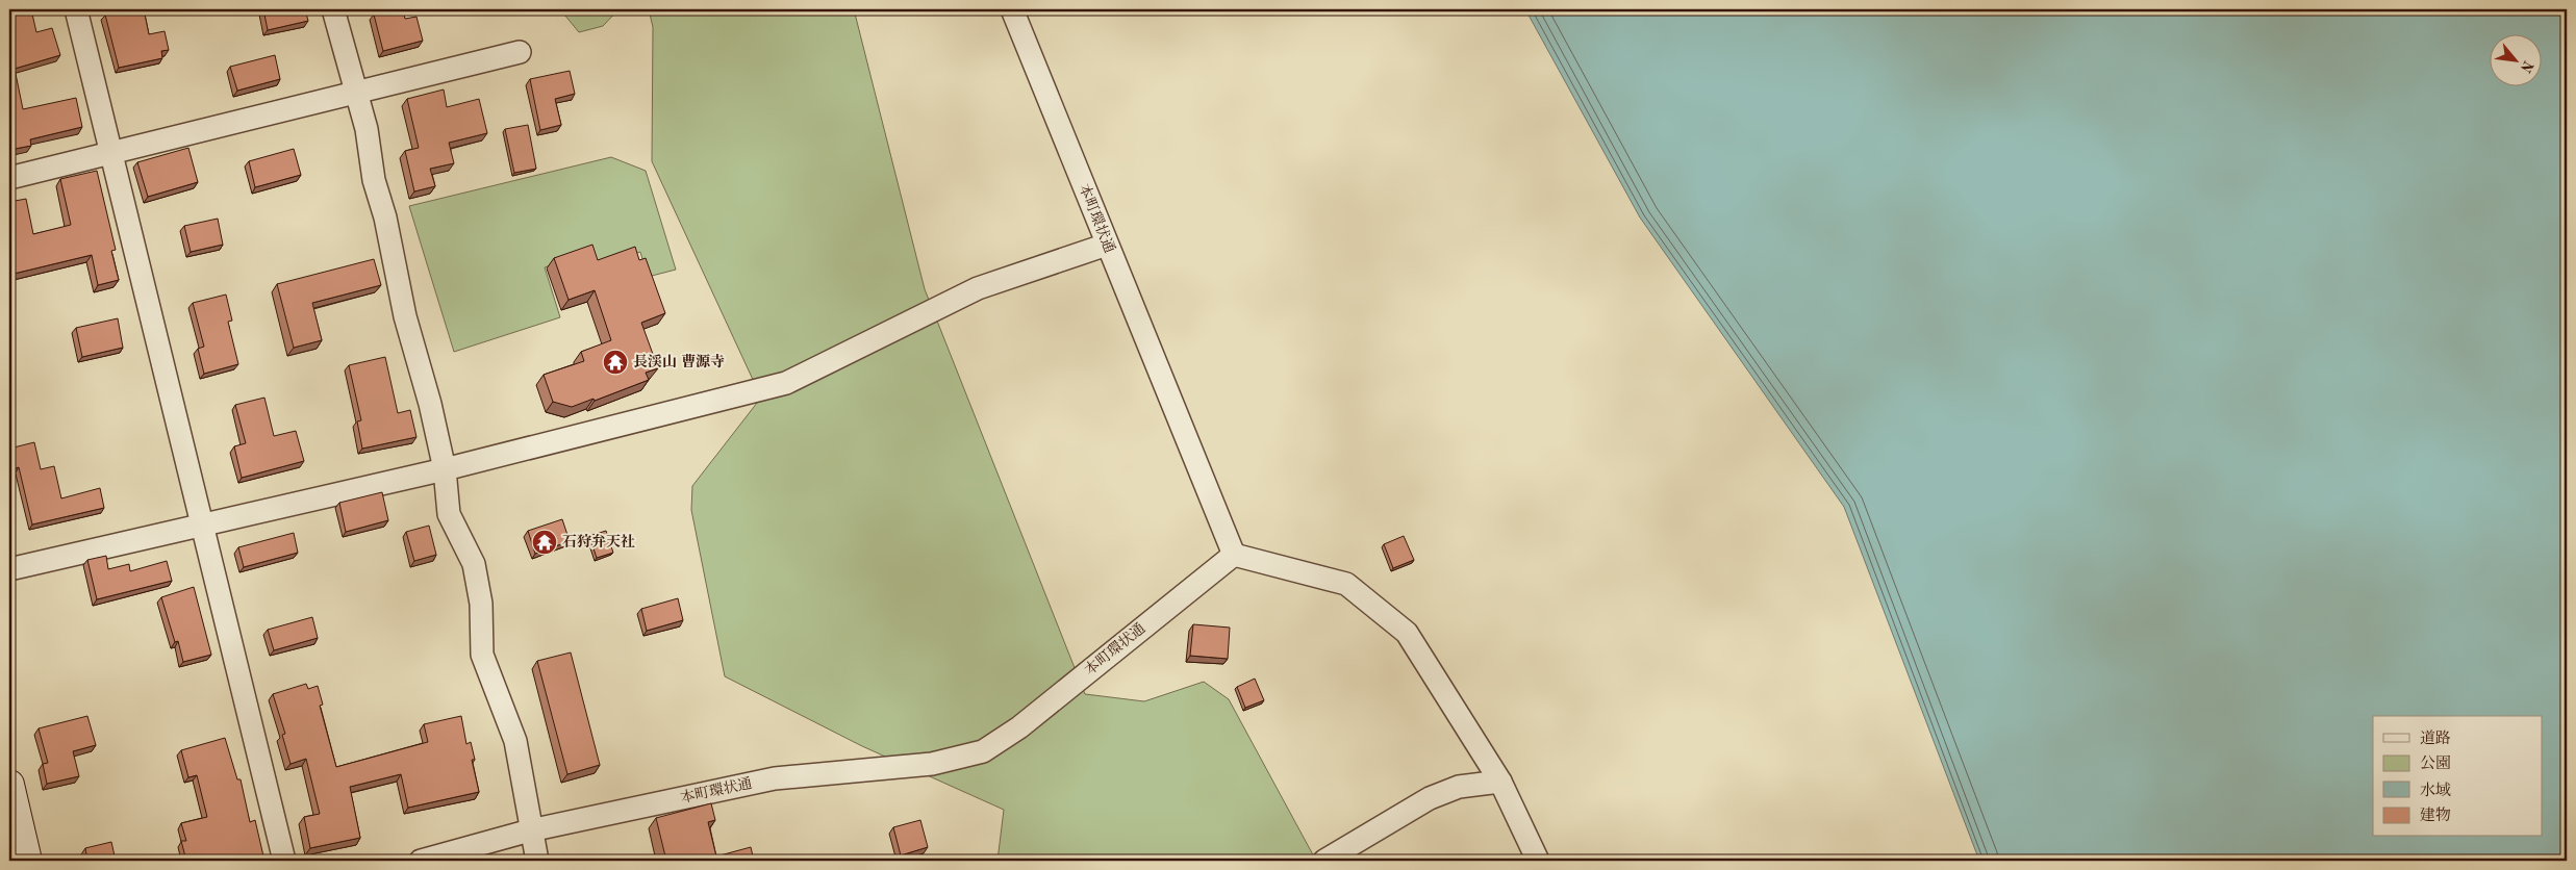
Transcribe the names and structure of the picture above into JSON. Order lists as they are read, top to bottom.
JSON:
{
  "streets": {
    "street": ["本町環状通"]
  },
  "places": {
    "temple": ["長渓山 曹源寺", "石狩弁天社"]
  },
  "legend": [
    "道路",
    "公園",
    "水域",
    "建物"
  ],
  "north": "bottom right"
}
